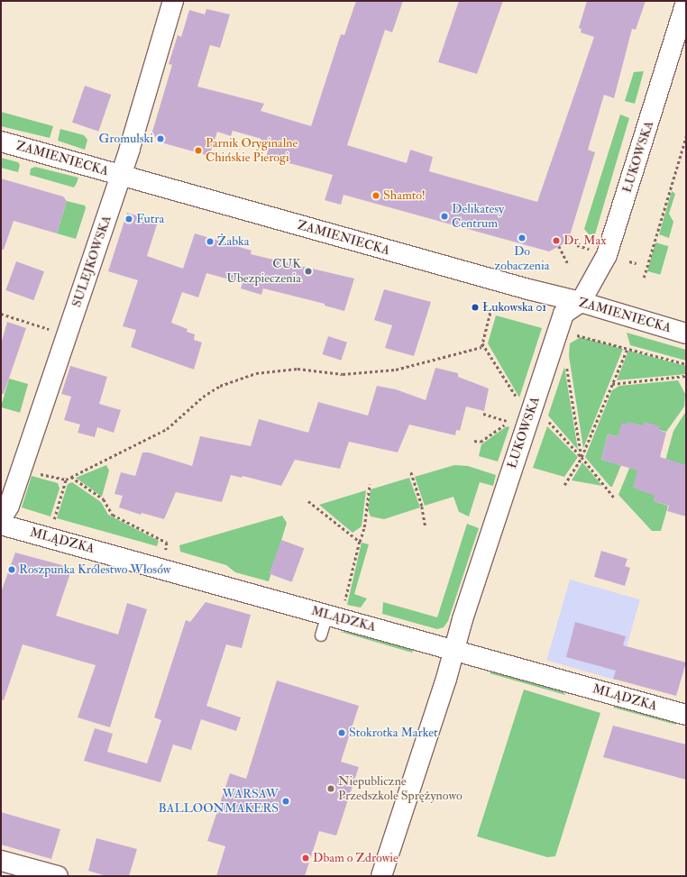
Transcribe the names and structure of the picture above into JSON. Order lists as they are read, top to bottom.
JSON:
{
  "streets": {
    "street": [
      "ŁUKOWSKA",
      "ZAMIENIECKA",
      "SULEJKOWSKA",
      "MLĄDZKA"
    ]
  },
  "crossings": [
    ["ŁUKOWSKA", "ZAMIENIECKA"],
    ["ŁUKOWSKA", "MLĄDZKA"],
    ["ZAMIENIECKA", "SULEJKOWSKA"]
  ],
  "places": [
    "Gromulski",
    "Parnik Oryginalne Chińskie Pierogi",
    "Shamto!",
    "Delikatesy Centrum",
    "Futra",
    "Do zobaczenia",
    "Dr. Max",
    "Żabka",
    "CUK Ubezpieczenia",
    "Łukowska 01",
    "Roszpunka Królestwo Włosów",
    "Stokrotka Market",
    "Niepubliczne Przedszkole Sprężynowo",
    "WARSAW BALLOONMAKERS",
    "Dbam o Zdrowie"
  ]
}
